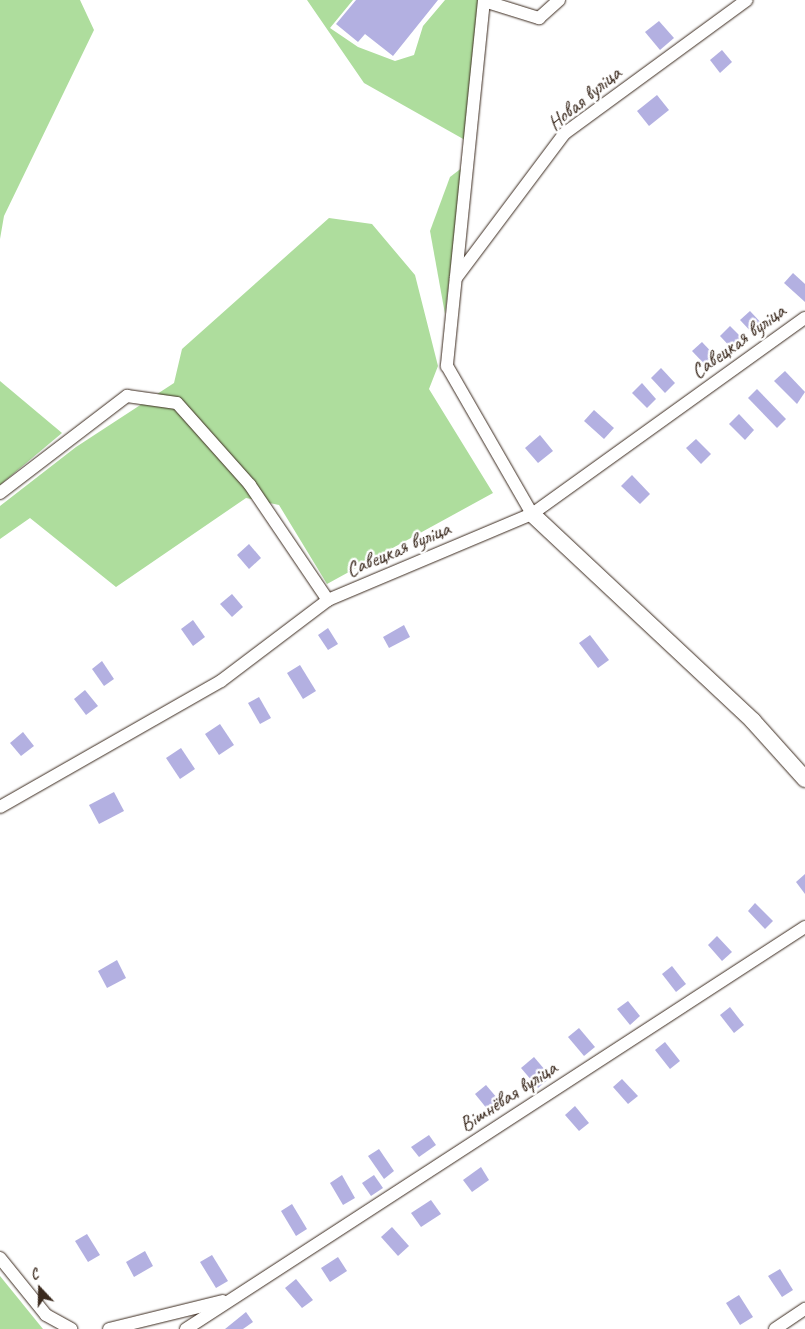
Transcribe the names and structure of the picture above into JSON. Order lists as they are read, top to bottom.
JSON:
{
  "streets": {
    "street": ["Новая вуліца", "Савецкая вуліца", "Вішнёвая вуліца"]
  },
  "north": "top"
}
